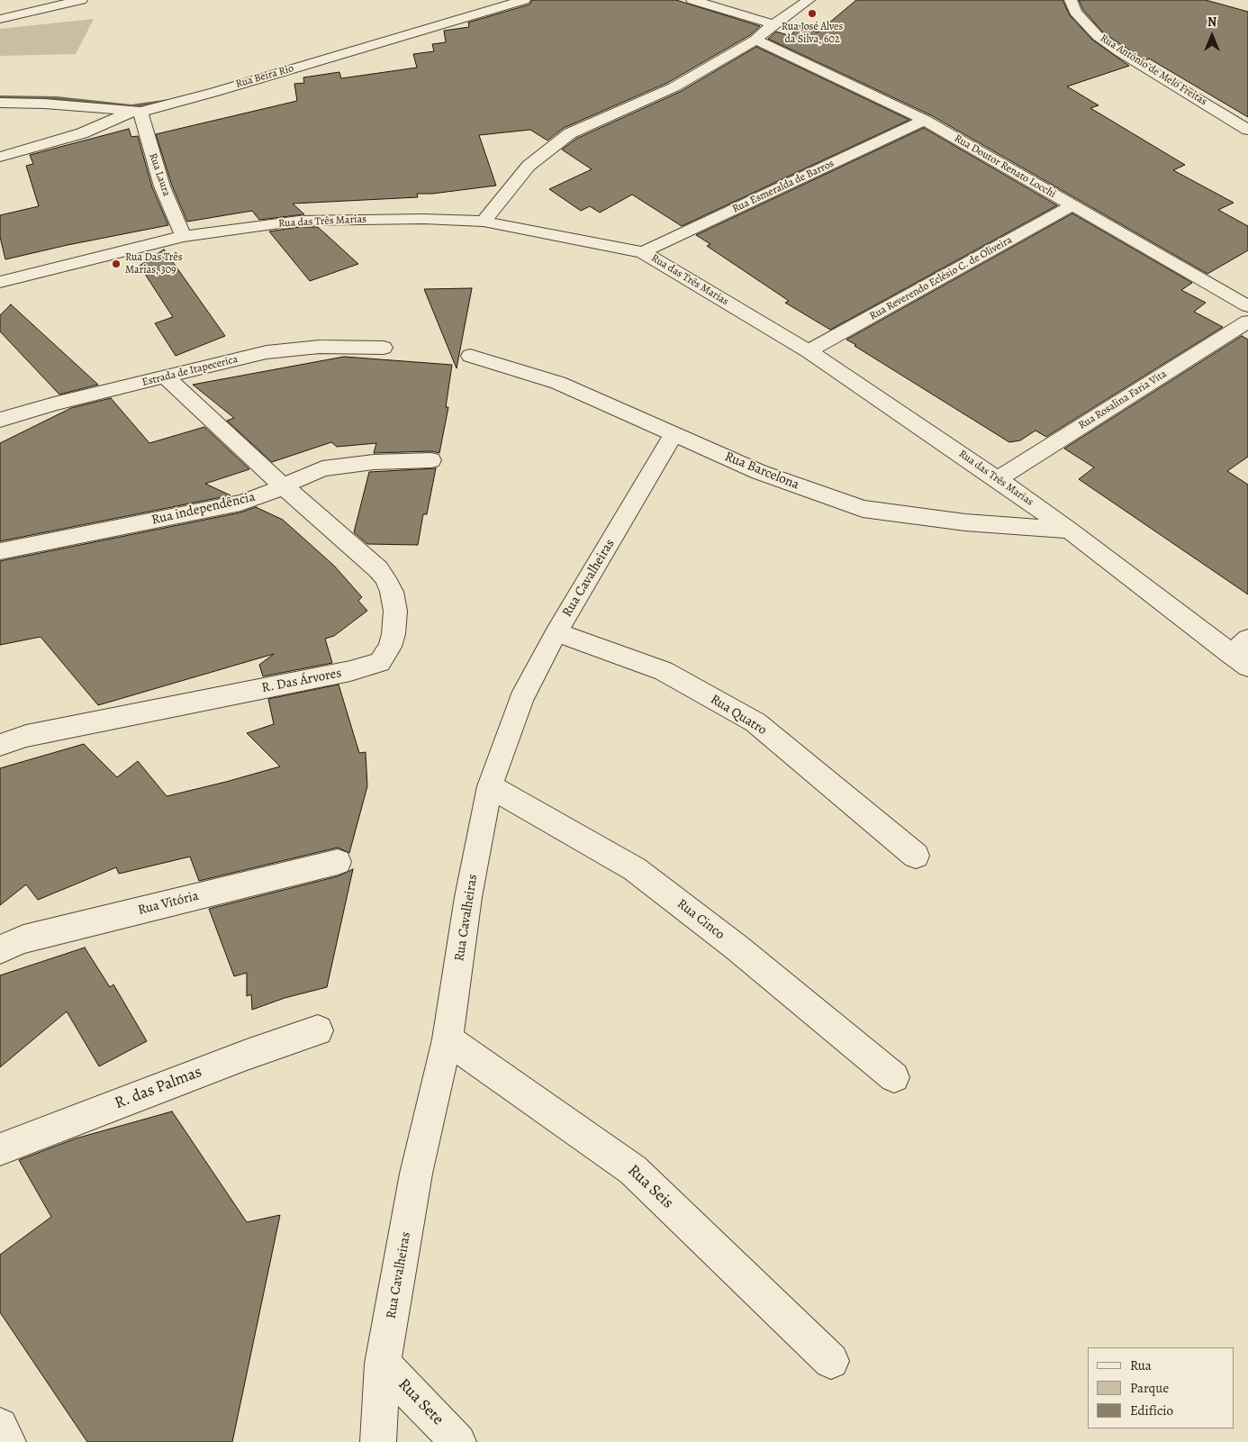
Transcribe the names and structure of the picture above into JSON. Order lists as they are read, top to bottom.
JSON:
{
  "streets": {
    "street": [
      "Rua Antônio de Melo Freitas",
      "Rua Beira Rio",
      "Rua Doutor Renato Locchi",
      "Rua Laura",
      "Rua Esmeralda de Barros",
      "Rua das Três Marias",
      "Rua Reverendo Eclésio C. de Oliveira",
      "Estrada de Itapecerica",
      "Rua Rosalina Faria Vita",
      "Rua Barcelona",
      "Rua independência",
      "Rua Cavalheiras",
      "R. Das Árvores",
      "Rua Quatro",
      "Rua Vitória",
      "Rua Cinco",
      "R. das Palmas",
      "Rua Seis",
      "Rua Sete"
    ]
  },
  "crossings": [
    ["Rua Beira Rio", "Rua Laura"],
    ["Rua Doutor Renato Locchi", "Rua Esmeralda de Barros"],
    ["Rua Doutor Renato Locchi", "Rua Reverendo Eclésio C. de Oliveira"],
    ["Rua Laura", "Rua das Três Marias"],
    ["Rua Esmeralda de Barros", "Rua das Três Marias"],
    ["Rua das Três Marias", "Rua Reverendo Eclésio C. de Oliveira"],
    ["Rua das Três Marias", "Rua Rosalina Faria Vita"],
    ["Rua das Três Marias", "Rua Barcelona"],
    ["Estrada de Itapecerica", "R. Das Árvores"],
    ["Rua Barcelona", "Rua Cavalheiras"],
    ["Rua independência", "R. Das Árvores"],
    ["Rua Cavalheiras", "Rua Quatro"],
    ["Rua Cavalheiras", "Rua Cinco"],
    ["Rua Cavalheiras", "Rua Seis"],
    ["Rua Cavalheiras", "Rua Sete"]
  ],
  "places": ["Rua José Alves da Silva, 602", "Rua Das Três Marias, 309"],
  "legend": ["Rua", "Parque", "Edifício"],
  "north": "top"
}
